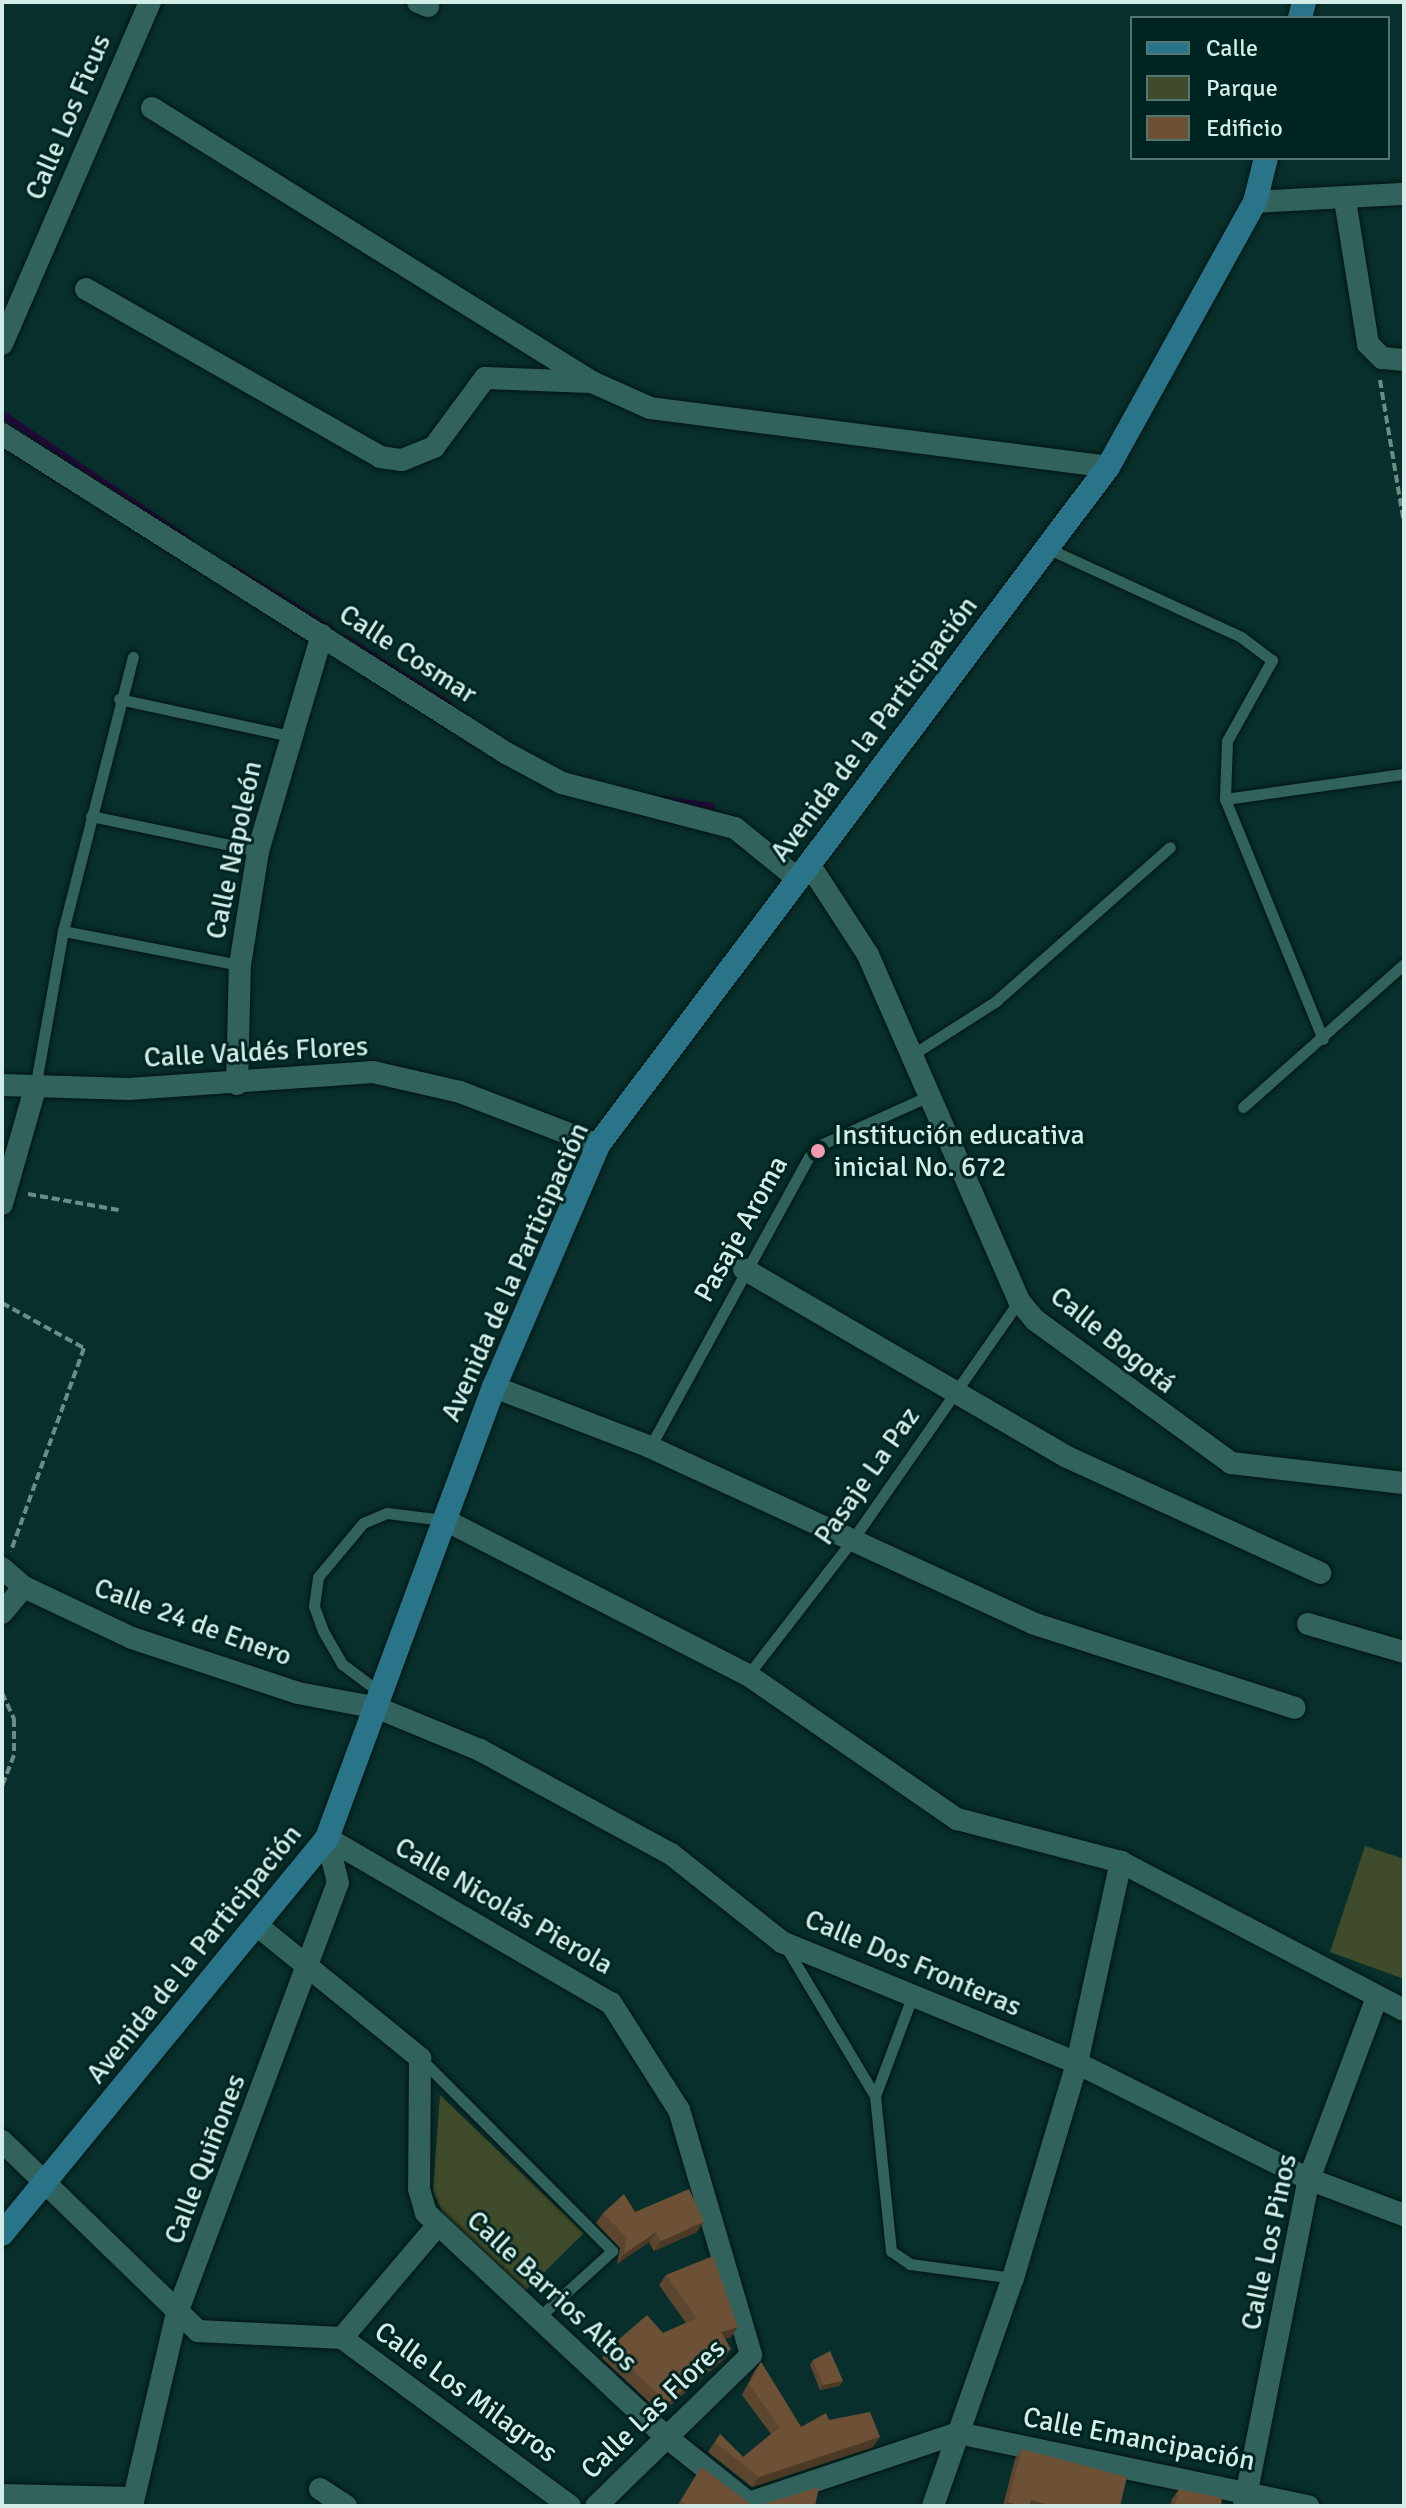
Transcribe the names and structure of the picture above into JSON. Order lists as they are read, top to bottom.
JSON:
{
  "streets": {
    "main road": ["Avenida de la Participación"],
    "street": [
      "Calle Los Ficus",
      "Calle Cosmar",
      "Calle Napoleón",
      "Calle Valdés Flores",
      "Calle Bogotá",
      "Calle 24 de Enero",
      "Calle Nicolás Pierola",
      "Calle Dos Fronteras",
      "Calle Quiñones",
      "Calle Los Pinos",
      "Calle Barrios Altos",
      "Calle Los Milagros",
      "Calle Las Flores",
      "Calle Emancipación"
    ],
    "lane": ["Pasaje Aroma", "Pasaje La Paz"]
  },
  "crossings": [
    ["Calle Cosmar", "Avenida de la Participación"],
    ["Calle Cosmar", "Calle Napoleón"],
    ["Calle Cosmar", "Calle Bogotá"],
    ["Avenida de la Participación", "Calle Valdés Flores"],
    ["Avenida de la Participación", "Calle Bogotá"],
    ["Avenida de la Participación", "Calle 24 de Enero"],
    ["Avenida de la Participación", "Calle Nicolás Pierola"],
    ["Avenida de la Participación", "Calle Dos Fronteras"],
    ["Avenida de la Participación", "Calle Quiñones"],
    ["Avenida de la Participación", "Calle Los Milagros"],
    ["Calle Napoleón", "Calle Valdés Flores"],
    ["Pasaje Aroma", "Calle Bogotá"],
    ["Calle Bogotá", "Pasaje La Paz"],
    ["Calle 24 de Enero", "Calle Dos Fronteras"],
    ["Calle Nicolás Pierola", "Calle Quiñones"],
    ["Calle Nicolás Pierola", "Calle Las Flores"],
    ["Calle Dos Fronteras", "Calle Los Pinos"],
    ["Calle Quiñones", "Calle Los Milagros"],
    ["Calle Los Pinos", "Calle Emancipación"],
    ["Calle Barrios Altos", "Calle Las Flores"],
    ["Calle Barrios Altos", "Calle Emancipación"]
  ],
  "places": ["Institución educativa inicial No. 672"],
  "legend": ["Calle", "Parque", "Edificio"]
}
